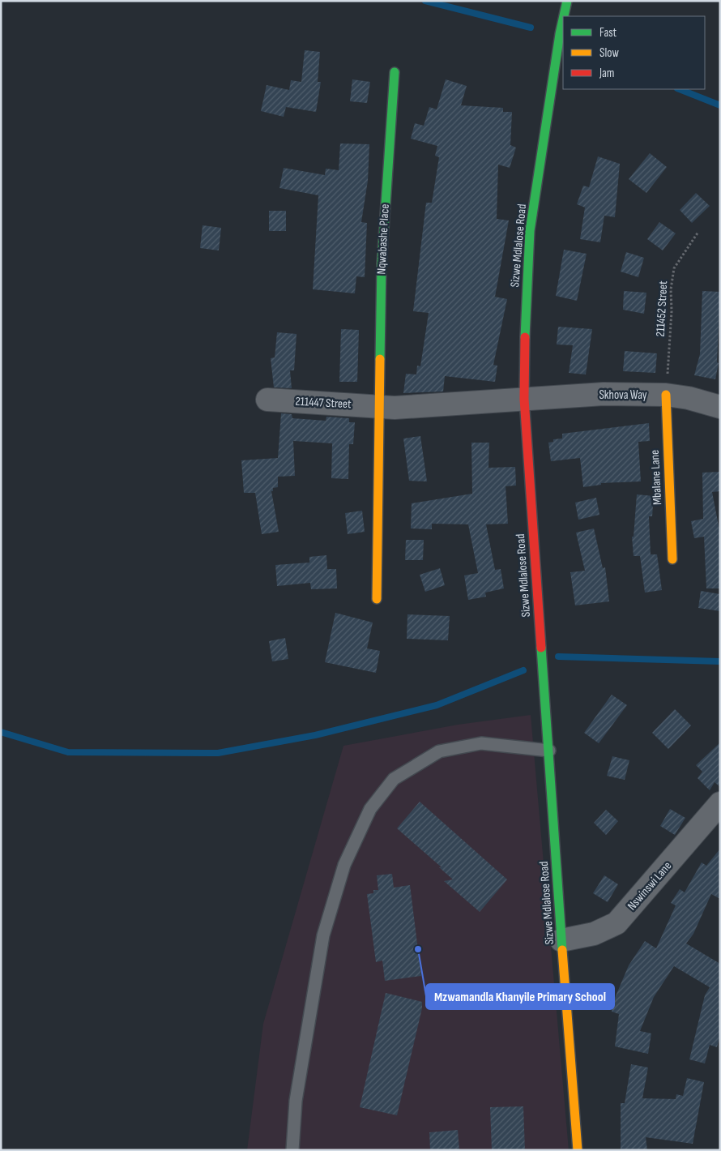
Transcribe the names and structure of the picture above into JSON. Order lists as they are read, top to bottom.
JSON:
{
  "streets": {
    "street": [
      "Nqwabashe Place",
      "Sizwe Mdlalose Road",
      "Skhova Way",
      "211447 Street",
      "Mbalane Lane",
      "Nswinswi Lane"
    ],
    "path": ["211452 Street"]
  },
  "crossings": [
    ["Nqwabashe Place", "211447 Street"],
    ["Sizwe Mdlalose Road", "Skhova Way"],
    ["Sizwe Mdlalose Road", "Nswinswi Lane"],
    ["211452 Street", "Skhova Way"],
    ["211452 Street", "Mbalane Lane"],
    ["Skhova Way", "Mbalane Lane"]
  ],
  "places": ["Mzwamandla Khanyile Primary School"],
  "legend": ["Fast", "Slow", "Jam"]
}
